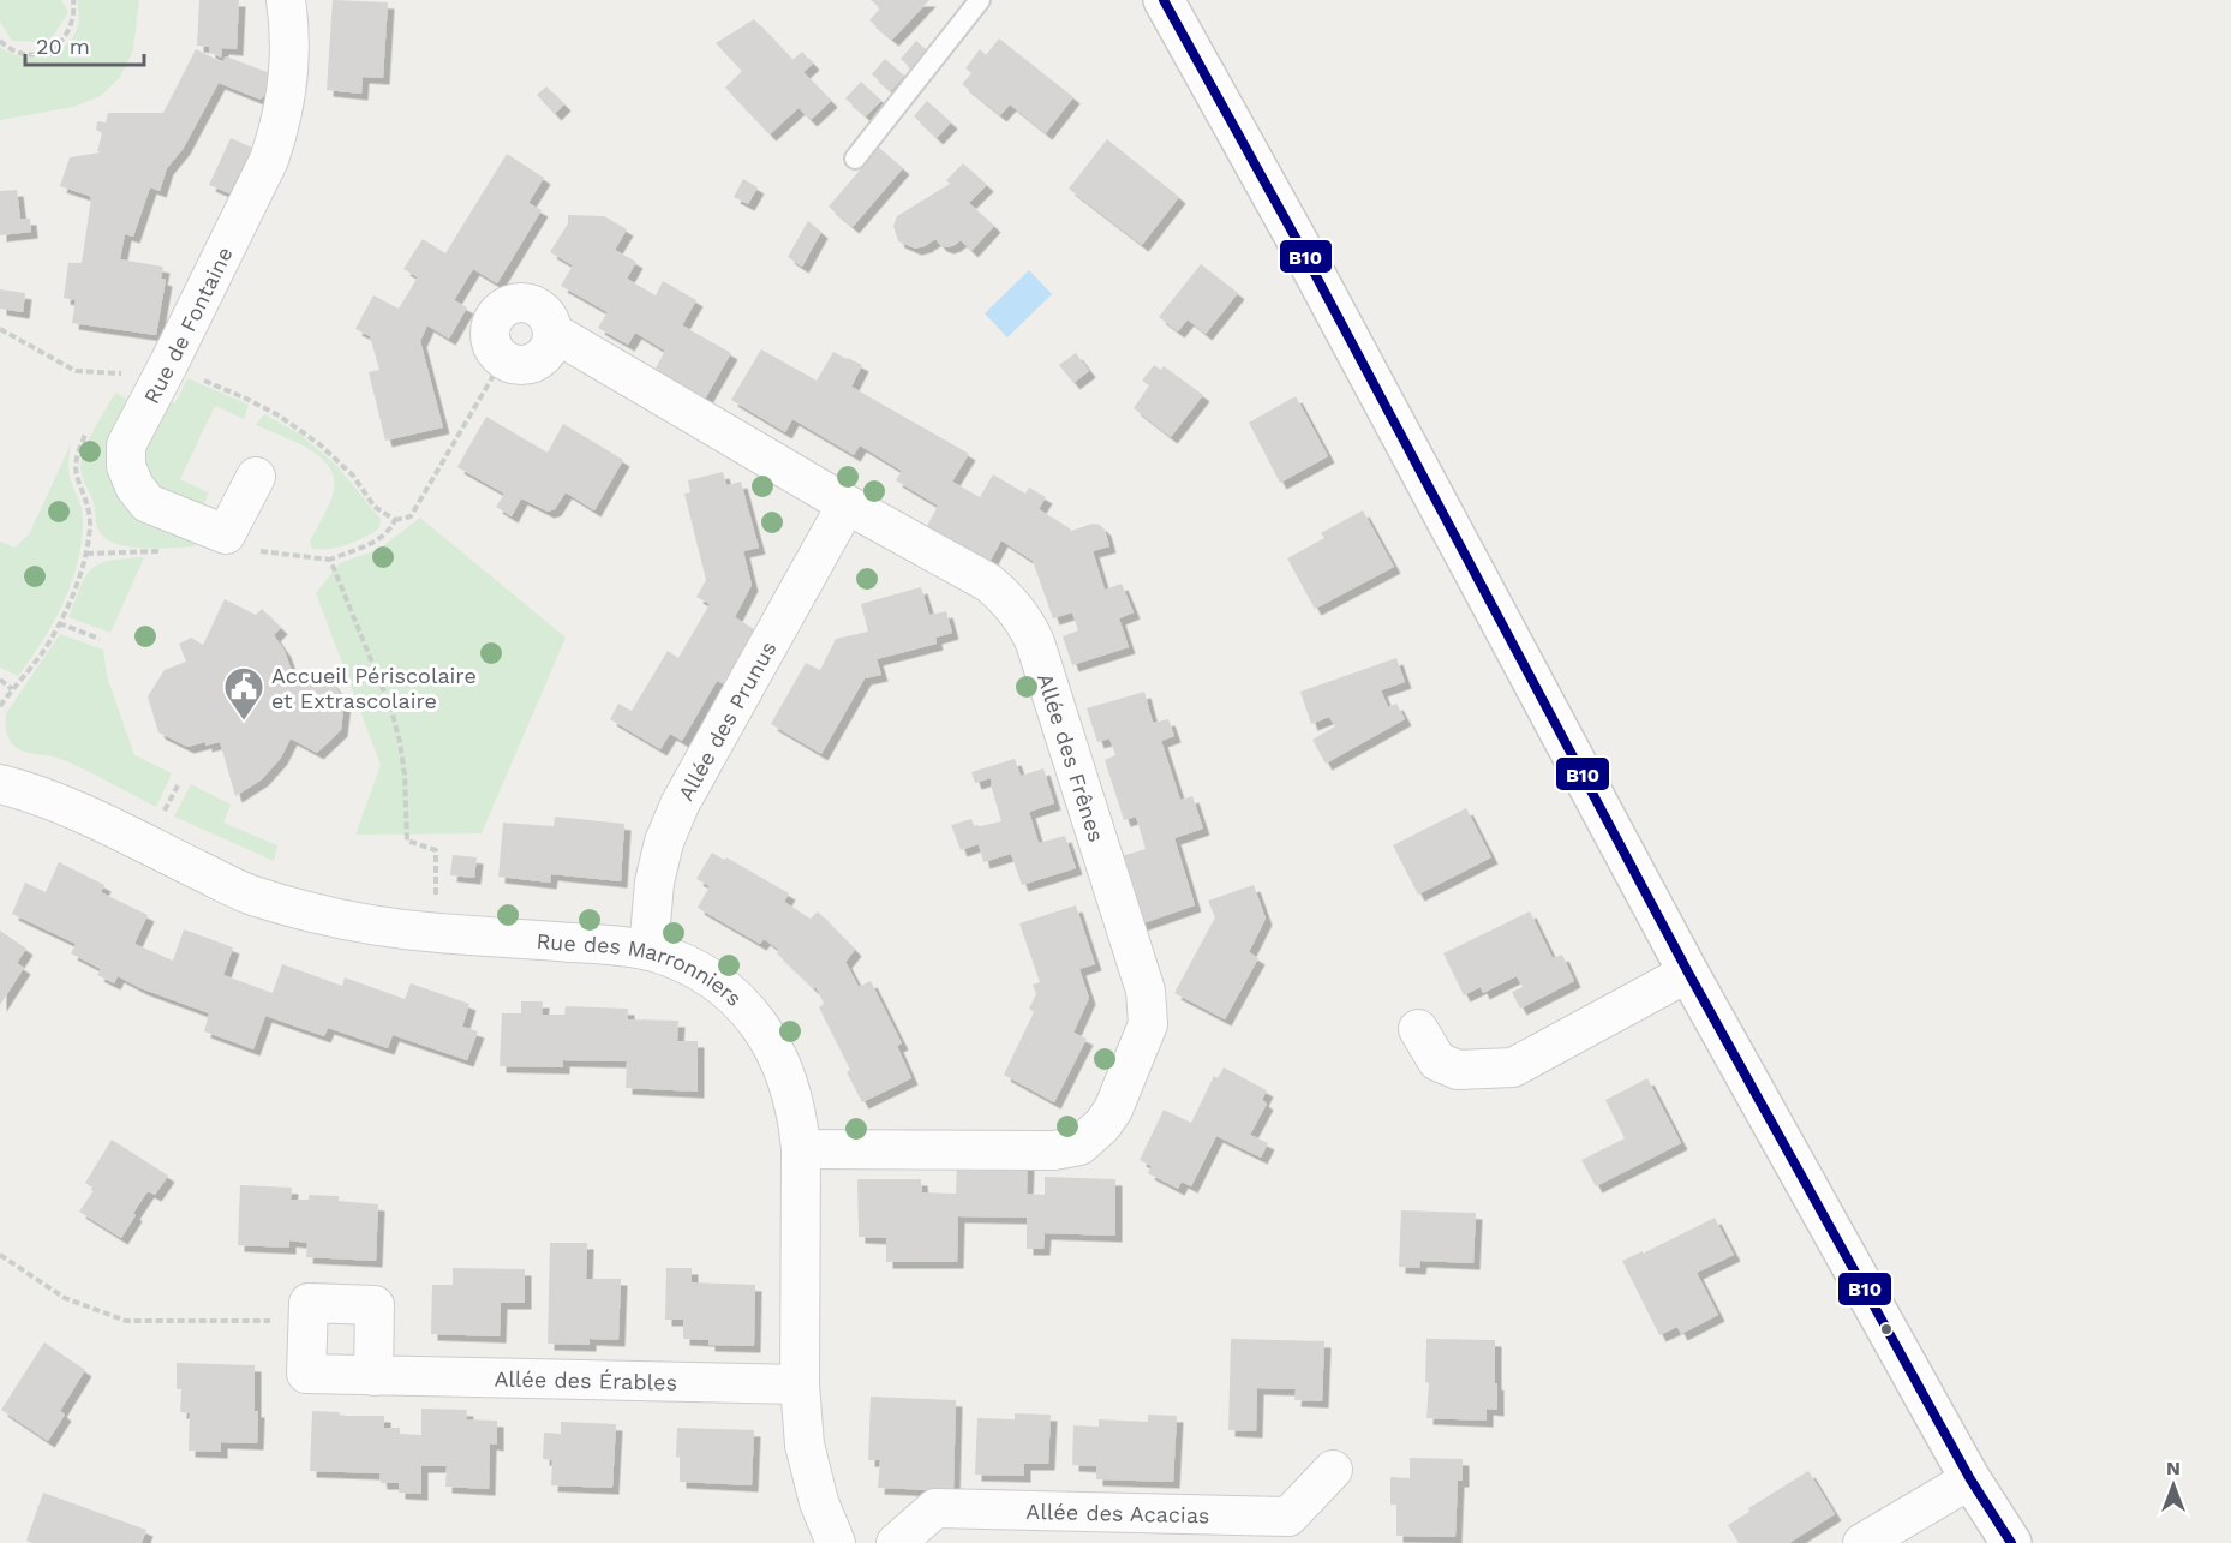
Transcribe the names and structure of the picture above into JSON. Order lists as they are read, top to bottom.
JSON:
{
  "streets": {
    "street": [
      "Rue de Fontaine",
      "Allée des Prunus",
      "Allée des Frênes",
      "Rue des Marronniers",
      "Allée des Érables",
      "Allée des Acacias"
    ]
  },
  "crossings": [
    ["Allée des Prunus", "Allée des Frênes"],
    ["Allée des Prunus", "Rue des Marronniers"],
    ["Allée des Frênes", "Rue des Marronniers"],
    ["Rue des Marronniers", "Allée des Érables"]
  ],
  "places": {
    "public building": ["Accueil Périscolaire et Extrascolaire"]
  },
  "lines": ["transit line B10"],
  "scale_bar": "20 m",
  "north": "top"
}
